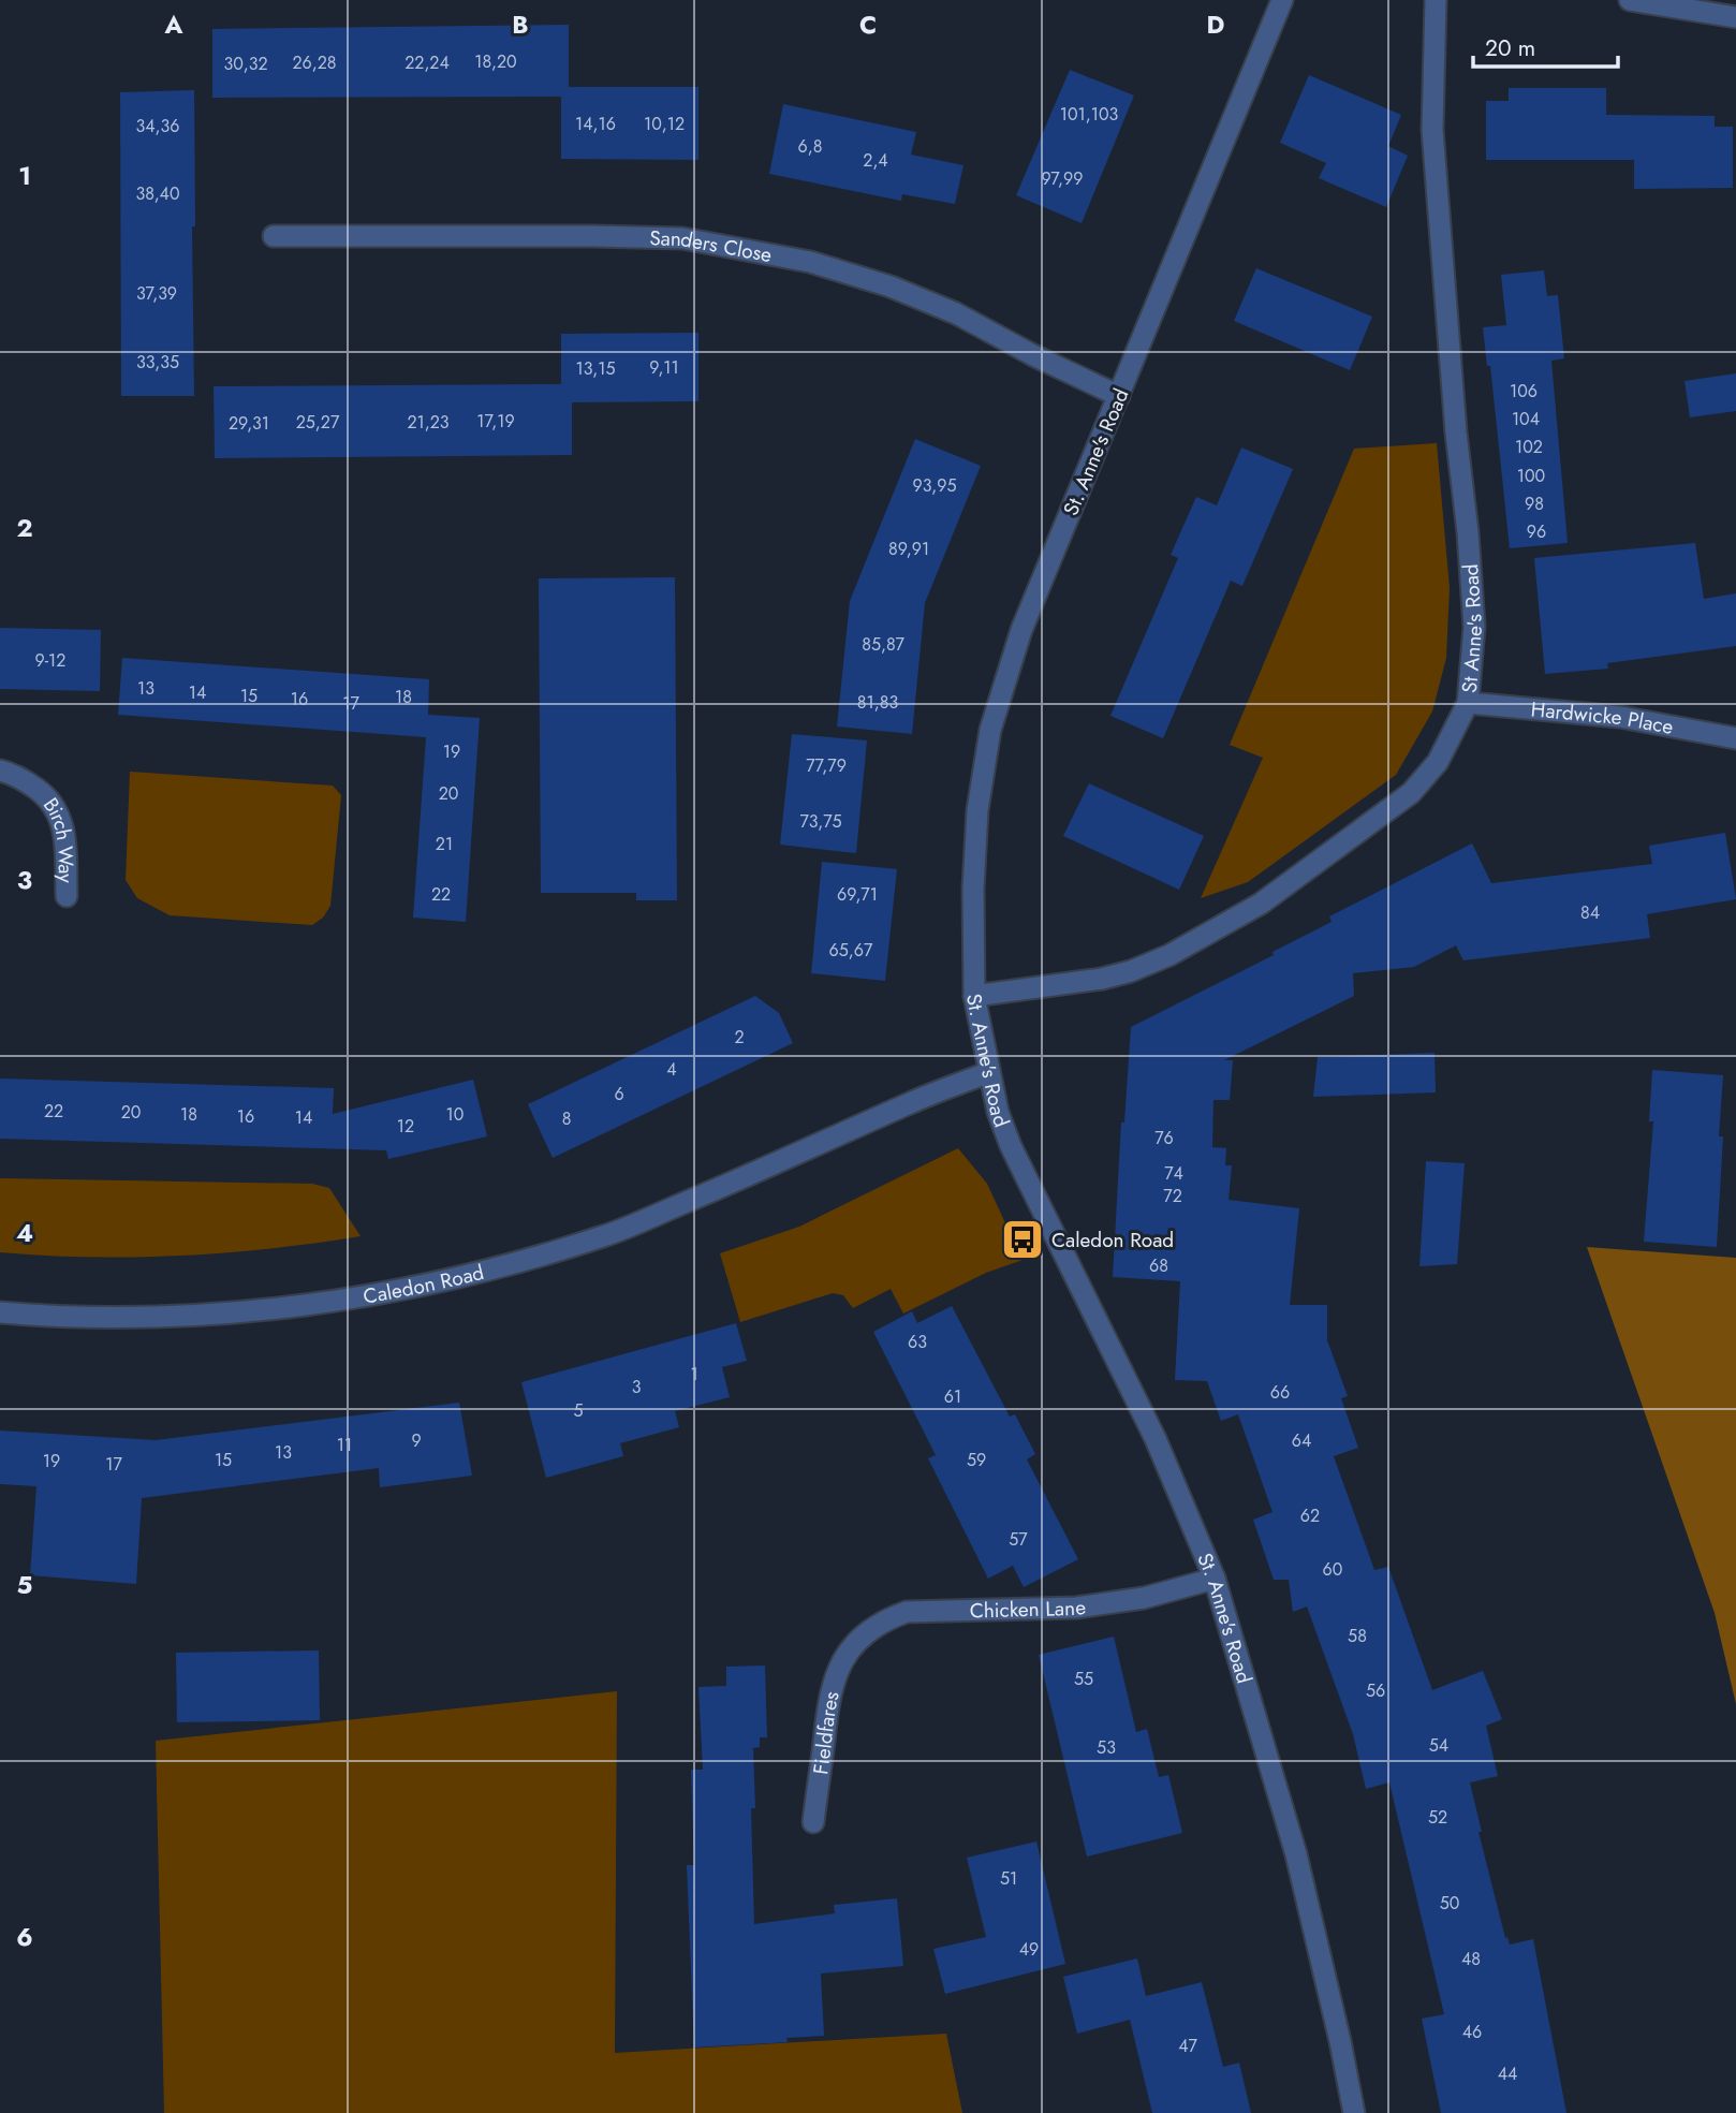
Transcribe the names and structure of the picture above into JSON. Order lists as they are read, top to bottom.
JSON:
{
  "streets": {
    "street": [
      "Sanders Close",
      "St. Anne's Road",
      "St Anne's Road",
      "Hardwicke Place",
      "Birch Way",
      "Caledon Road",
      "Chicken Lane",
      "Fieldfares"
    ]
  },
  "crossings": [
    ["Sanders Close", "St. Anne's Road"],
    ["St. Anne's Road", "St Anne's Road"],
    ["St. Anne's Road", "Caledon Road"],
    ["St. Anne's Road", "Chicken Lane"],
    ["St Anne's Road", "Hardwicke Place"],
    ["Chicken Lane", "Fieldfares"]
  ],
  "places": {
    "bus stop": ["Caledon Road"]
  },
  "house_numbers": [
    "18,20",
    "26,28",
    "22,24",
    "30,32",
    "101,103",
    "14,16",
    "10,12",
    "34,36",
    "6,8",
    "2,4",
    "97,99",
    "38,40",
    "37,39",
    "33,35",
    "9,11",
    "13,15",
    "106",
    "104",
    "17,19",
    "25,27",
    "21,23",
    "29,31",
    "102",
    "100",
    "93,95",
    "98",
    "96",
    "89,91",
    "85,87",
    "9-12",
    "13",
    "14",
    "15",
    "18",
    "16",
    "81,83",
    "17",
    "19",
    "77,79",
    "20",
    "73,75",
    "21",
    "22",
    "69,71",
    "84",
    "65,67",
    "2",
    "4",
    "6",
    "22",
    "20",
    "18",
    "10",
    "16",
    "14",
    "8",
    "12",
    "76",
    "74",
    "72",
    "68",
    "63",
    "1",
    "3",
    "66",
    "61",
    "5",
    "9",
    "64",
    "11",
    "13",
    "15",
    "59",
    "19",
    "17",
    "62",
    "57",
    "60",
    "58",
    "55",
    "56",
    "54",
    "53",
    "52",
    "51",
    "50",
    "49",
    "48",
    "46",
    "47",
    "44"
  ],
  "scale_bar": "20 m",
  "grid": {
    "columns": [
      "A",
      "B",
      "C",
      "D"
    ],
    "rows": [
      "1",
      "2",
      "3",
      "4",
      "5",
      "6"
    ]
  }
}
